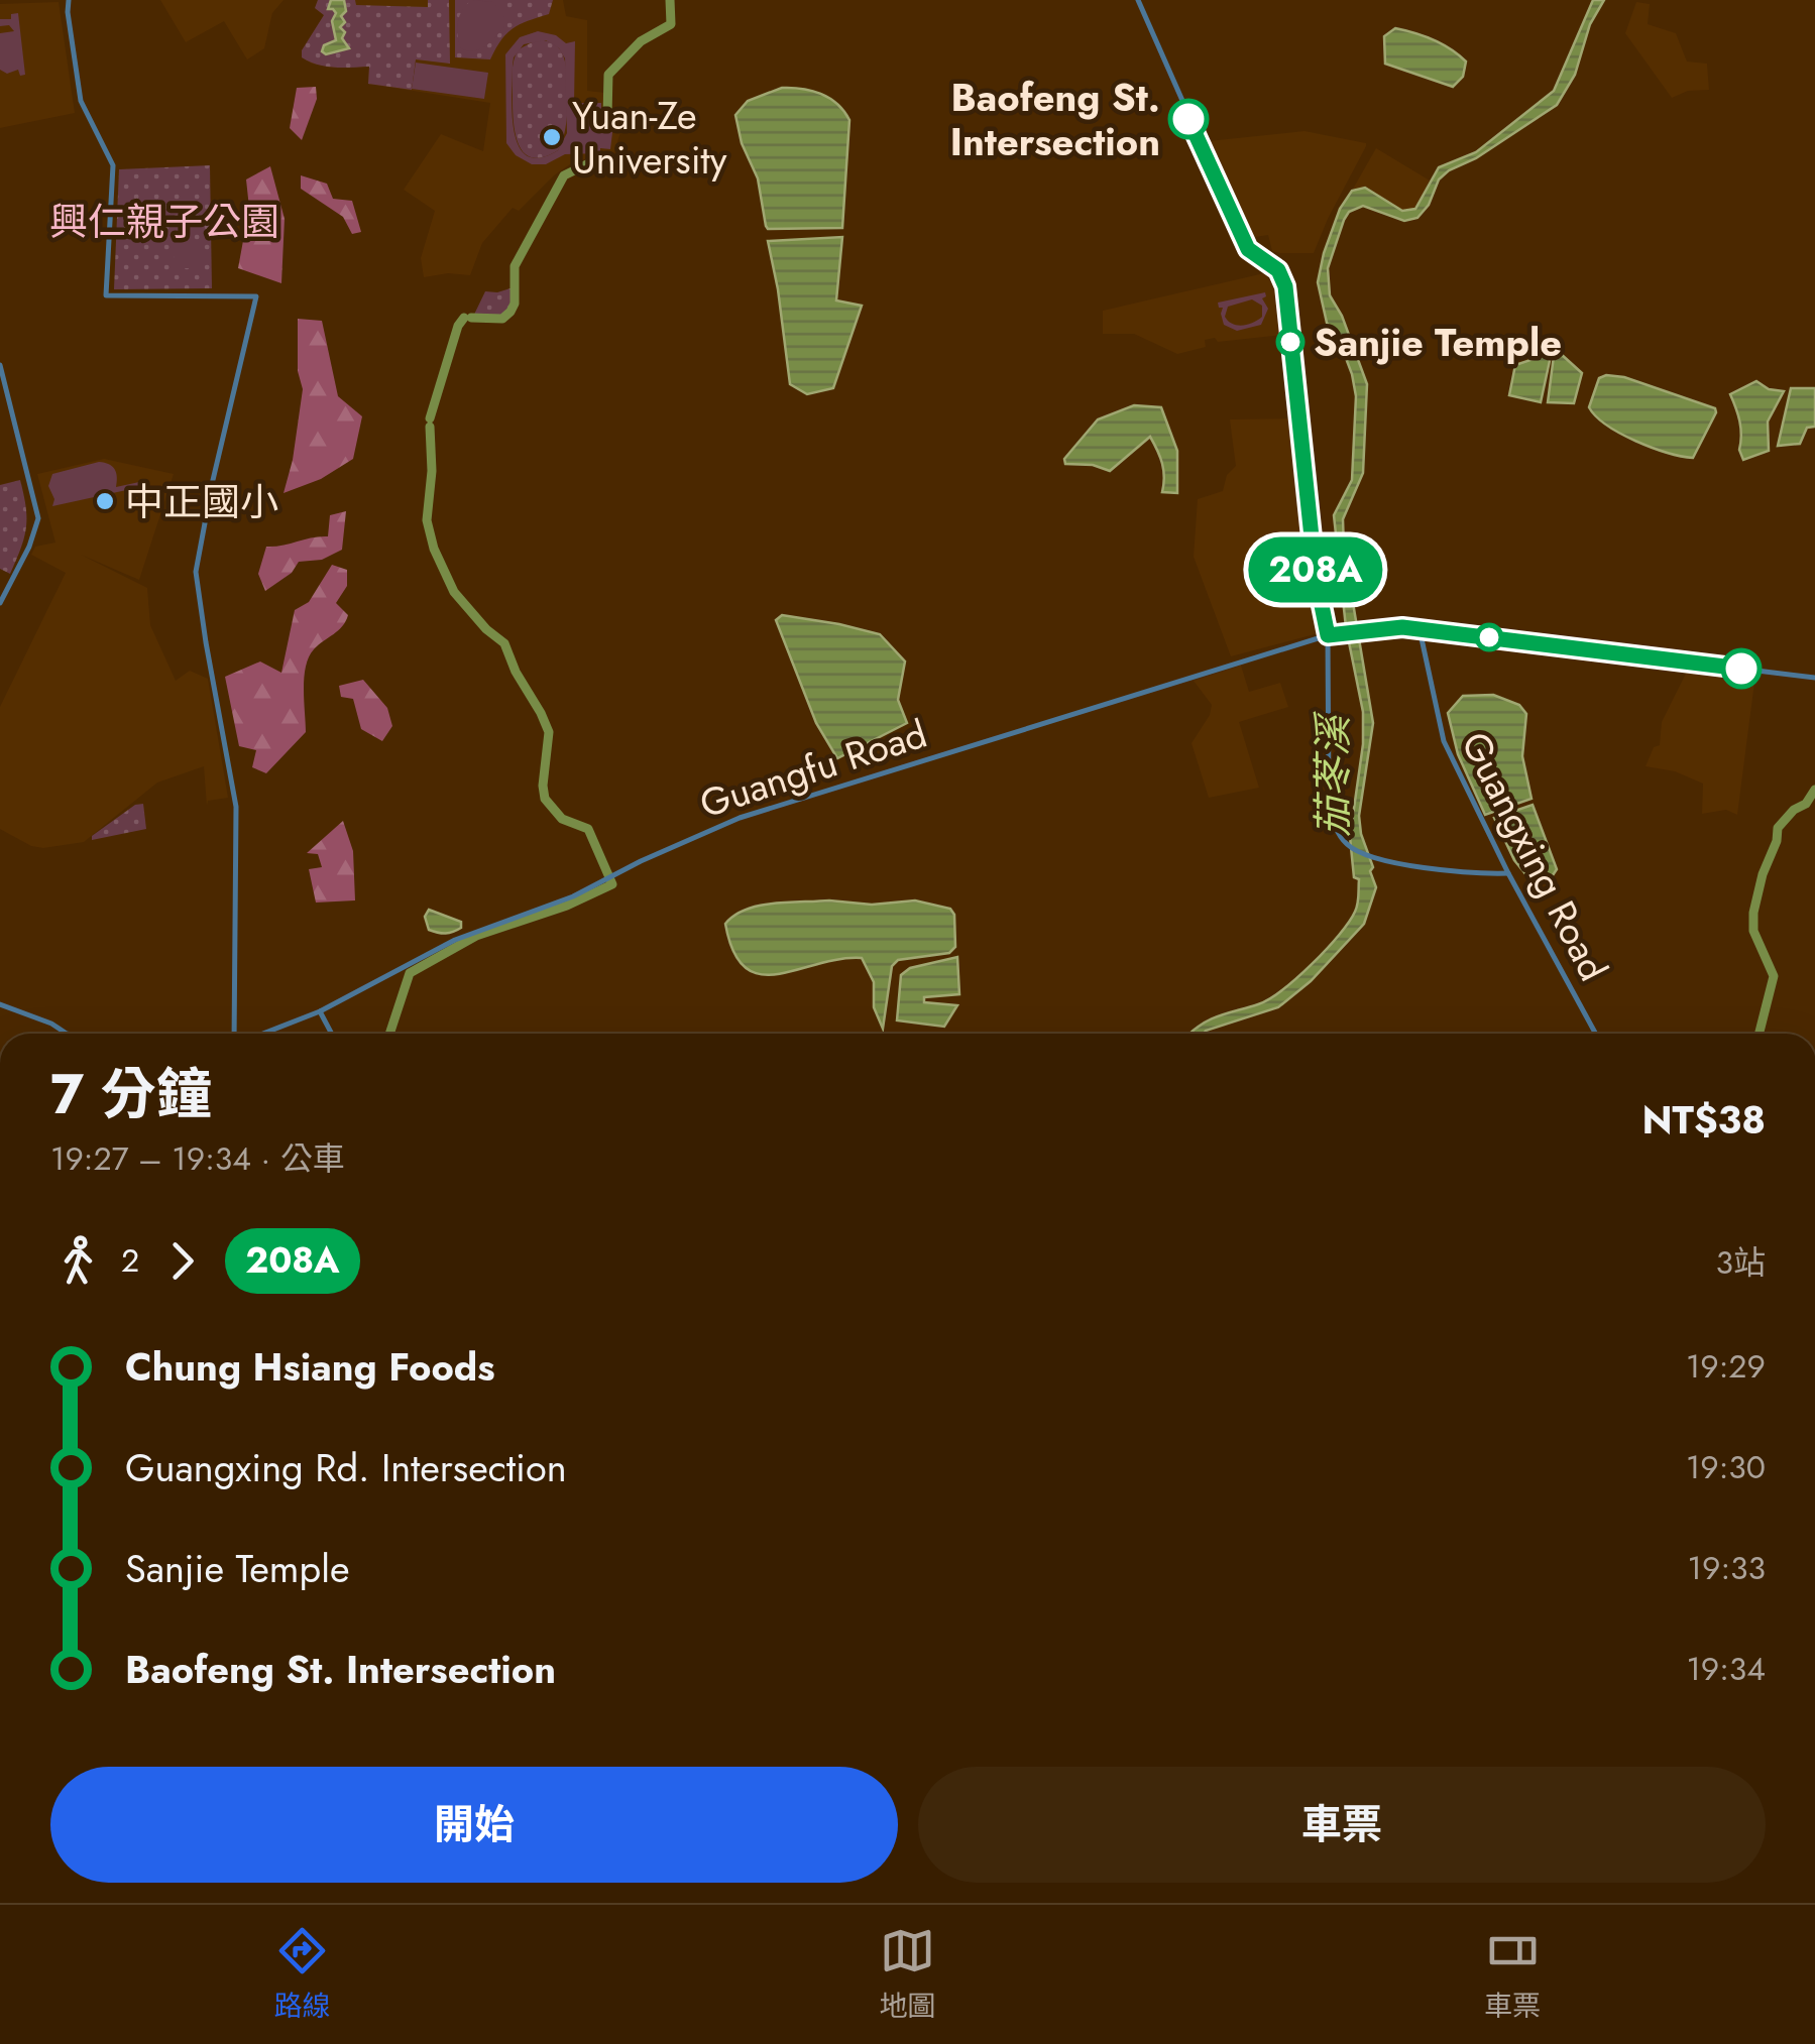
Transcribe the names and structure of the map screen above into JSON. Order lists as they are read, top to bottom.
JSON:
{
  "streets": {
    "street": ["Guangfu Road", "Guangxing Road"]
  },
  "crossings": [
    ["Guangfu Road", "Guangxing Road"]
  ],
  "water": ["茄苳溪"],
  "parks": ["興仁親子公園"],
  "places": [
    "Baofeng St. Intersection",
    "Yuan-Ze University",
    "Sanjie Temple",
    "中正國小"
  ],
  "lines": ["bus line 208A"],
  "page": {
    "on_map": "208A",
    "heading": ["7 分鐘", "19:27 – 19:34 · 公車", "NT$38"],
    "legs": ["2", "208A", "3站"],
    "list": [
      {
        "name": "Chung Hsiang Foods",
        "value": "19:29"
      },
      {
        "name": "Guangxing Rd. Intersection",
        "value": "19:30"
      },
      {
        "name": "Sanjie Temple",
        "value": "19:33"
      },
      {
        "name": "Baofeng St. Intersection",
        "value": "19:34"
      }
    ],
    "buttons": ["開始", "車票"],
    "tabs": ["路線", "地圖", "車票"]
  }
}
